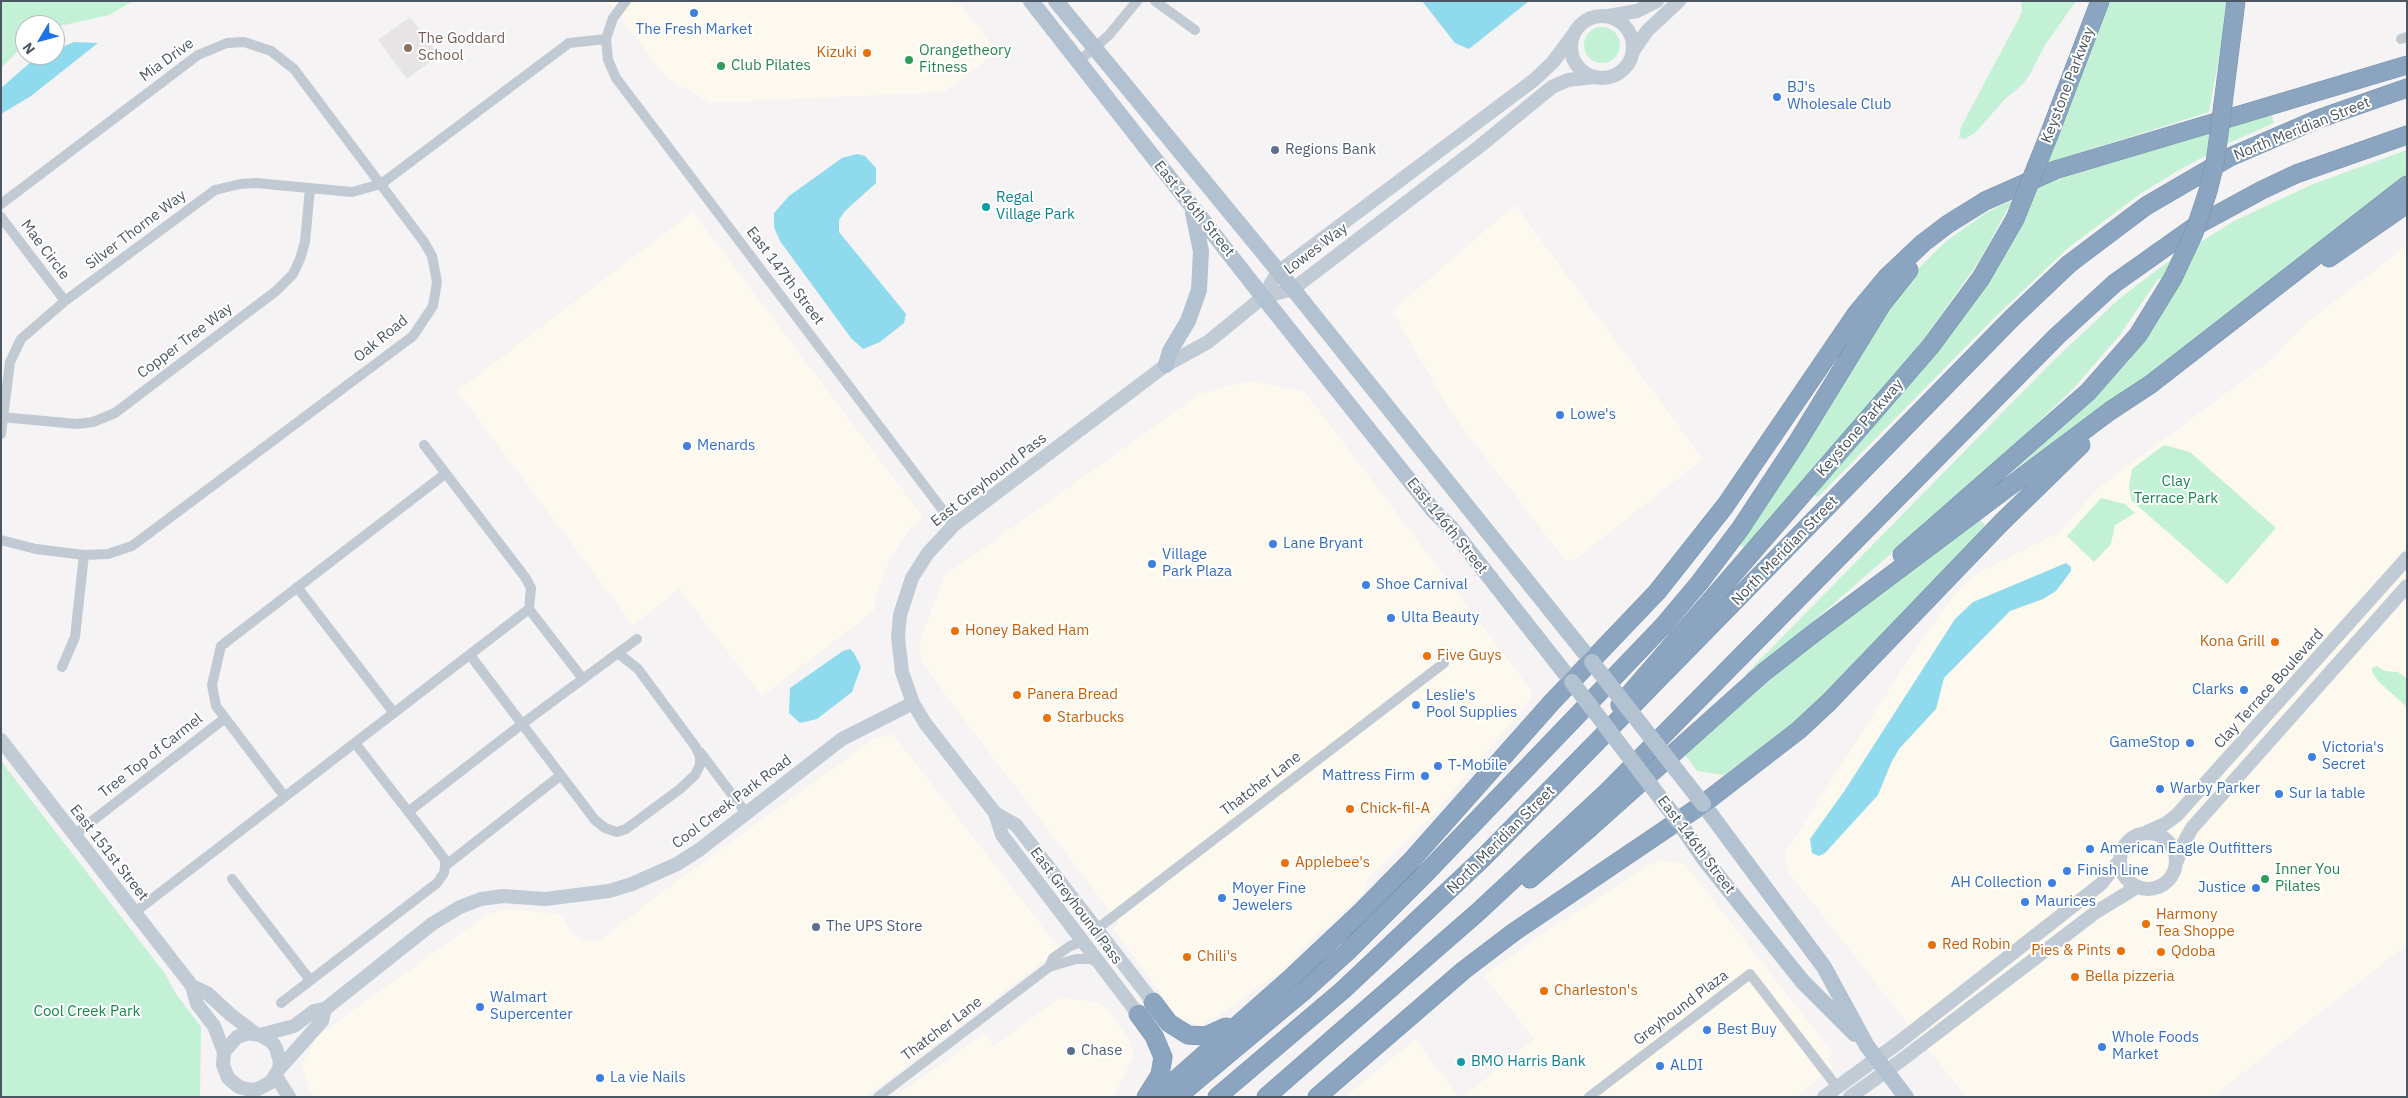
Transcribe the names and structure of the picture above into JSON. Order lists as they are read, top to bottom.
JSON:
{
  "streets": {
    "highway": ["Keystone Parkway", "North Meridian Street"],
    "main road": ["East 146th Street"],
    "street": [
      "Mia Drive",
      "Silver Thorne Way",
      "Lowes Way",
      "Mae Circle",
      "East 147th Street",
      "Oak Road",
      "Copper Tree Way",
      "East Greyhound Pass",
      "Clay Terrace Boulevard",
      "Tree Top of Carmel",
      "Thatcher Lane",
      "Cool Creek Park Road",
      "East 151st Street",
      "Greyhound Plaza"
    ]
  },
  "crossings": [
    ["Mia Drive", "Silver Thorne Way"],
    ["Mia Drive", "Oak Road"],
    ["Keystone Parkway", "North Meridian Street"],
    ["East 146th Street", "Lowes Way"],
    ["East 146th Street", "East Greyhound Pass"],
    ["Silver Thorne Way", "Mae Circle"],
    ["Silver Thorne Way", "Oak Road"],
    ["Silver Thorne Way", "Copper Tree Way"],
    ["Lowes Way", "East Greyhound Pass"],
    ["East 147th Street", "East Greyhound Pass"],
    ["East Greyhound Pass", "Thatcher Lane"],
    ["East Greyhound Pass", "Cool Creek Park Road"],
    ["Tree Top of Carmel", "East 151st Street"],
    ["Cool Creek Park Road", "East 151st Street"]
  ],
  "parks": ["Clay Terrace Park", "Cool Creek Park"],
  "places": [
    "The Fresh Market",
    "The Goddard School",
    "Kizuki",
    "Orangetheory Fitness",
    "Club Pilates",
    "BJ's Wholesale Club",
    "Regions Bank",
    "Regal Village Park",
    "Lowe's",
    "Menards",
    "Lane Bryant",
    "Village Park Plaza",
    "Shoe Carnival",
    "Ulta Beauty",
    "Honey Baked Ham",
    "Kona Grill",
    "Five Guys",
    "Clarks",
    "Panera Bread",
    "Leslie's Pool Supplies",
    "Starbucks",
    "GameStop",
    "Victoria's Secret",
    "T-Mobile",
    "Mattress Firm",
    "Warby Parker",
    "Sur la table",
    "Chick-fil-A",
    "American Eagle Outfitters",
    "Applebee's",
    "Finish Line",
    "Inner You Pilates",
    "AH Collection",
    "Justice",
    "Moyer Fine Jewelers",
    "Maurices",
    "Harmony Tea Shoppe",
    "The UPS Store",
    "Red Robin",
    "Pies & Pints",
    "Qdoba",
    "Chili's",
    "Bella pizzeria",
    "Charleston's",
    "Walmart Supercenter",
    "Best Buy",
    "Whole Foods Market",
    "Chase",
    "BMO Harris Bank",
    "ALDI",
    "La vie Nails"
  ],
  "north": "bottom left"
}
